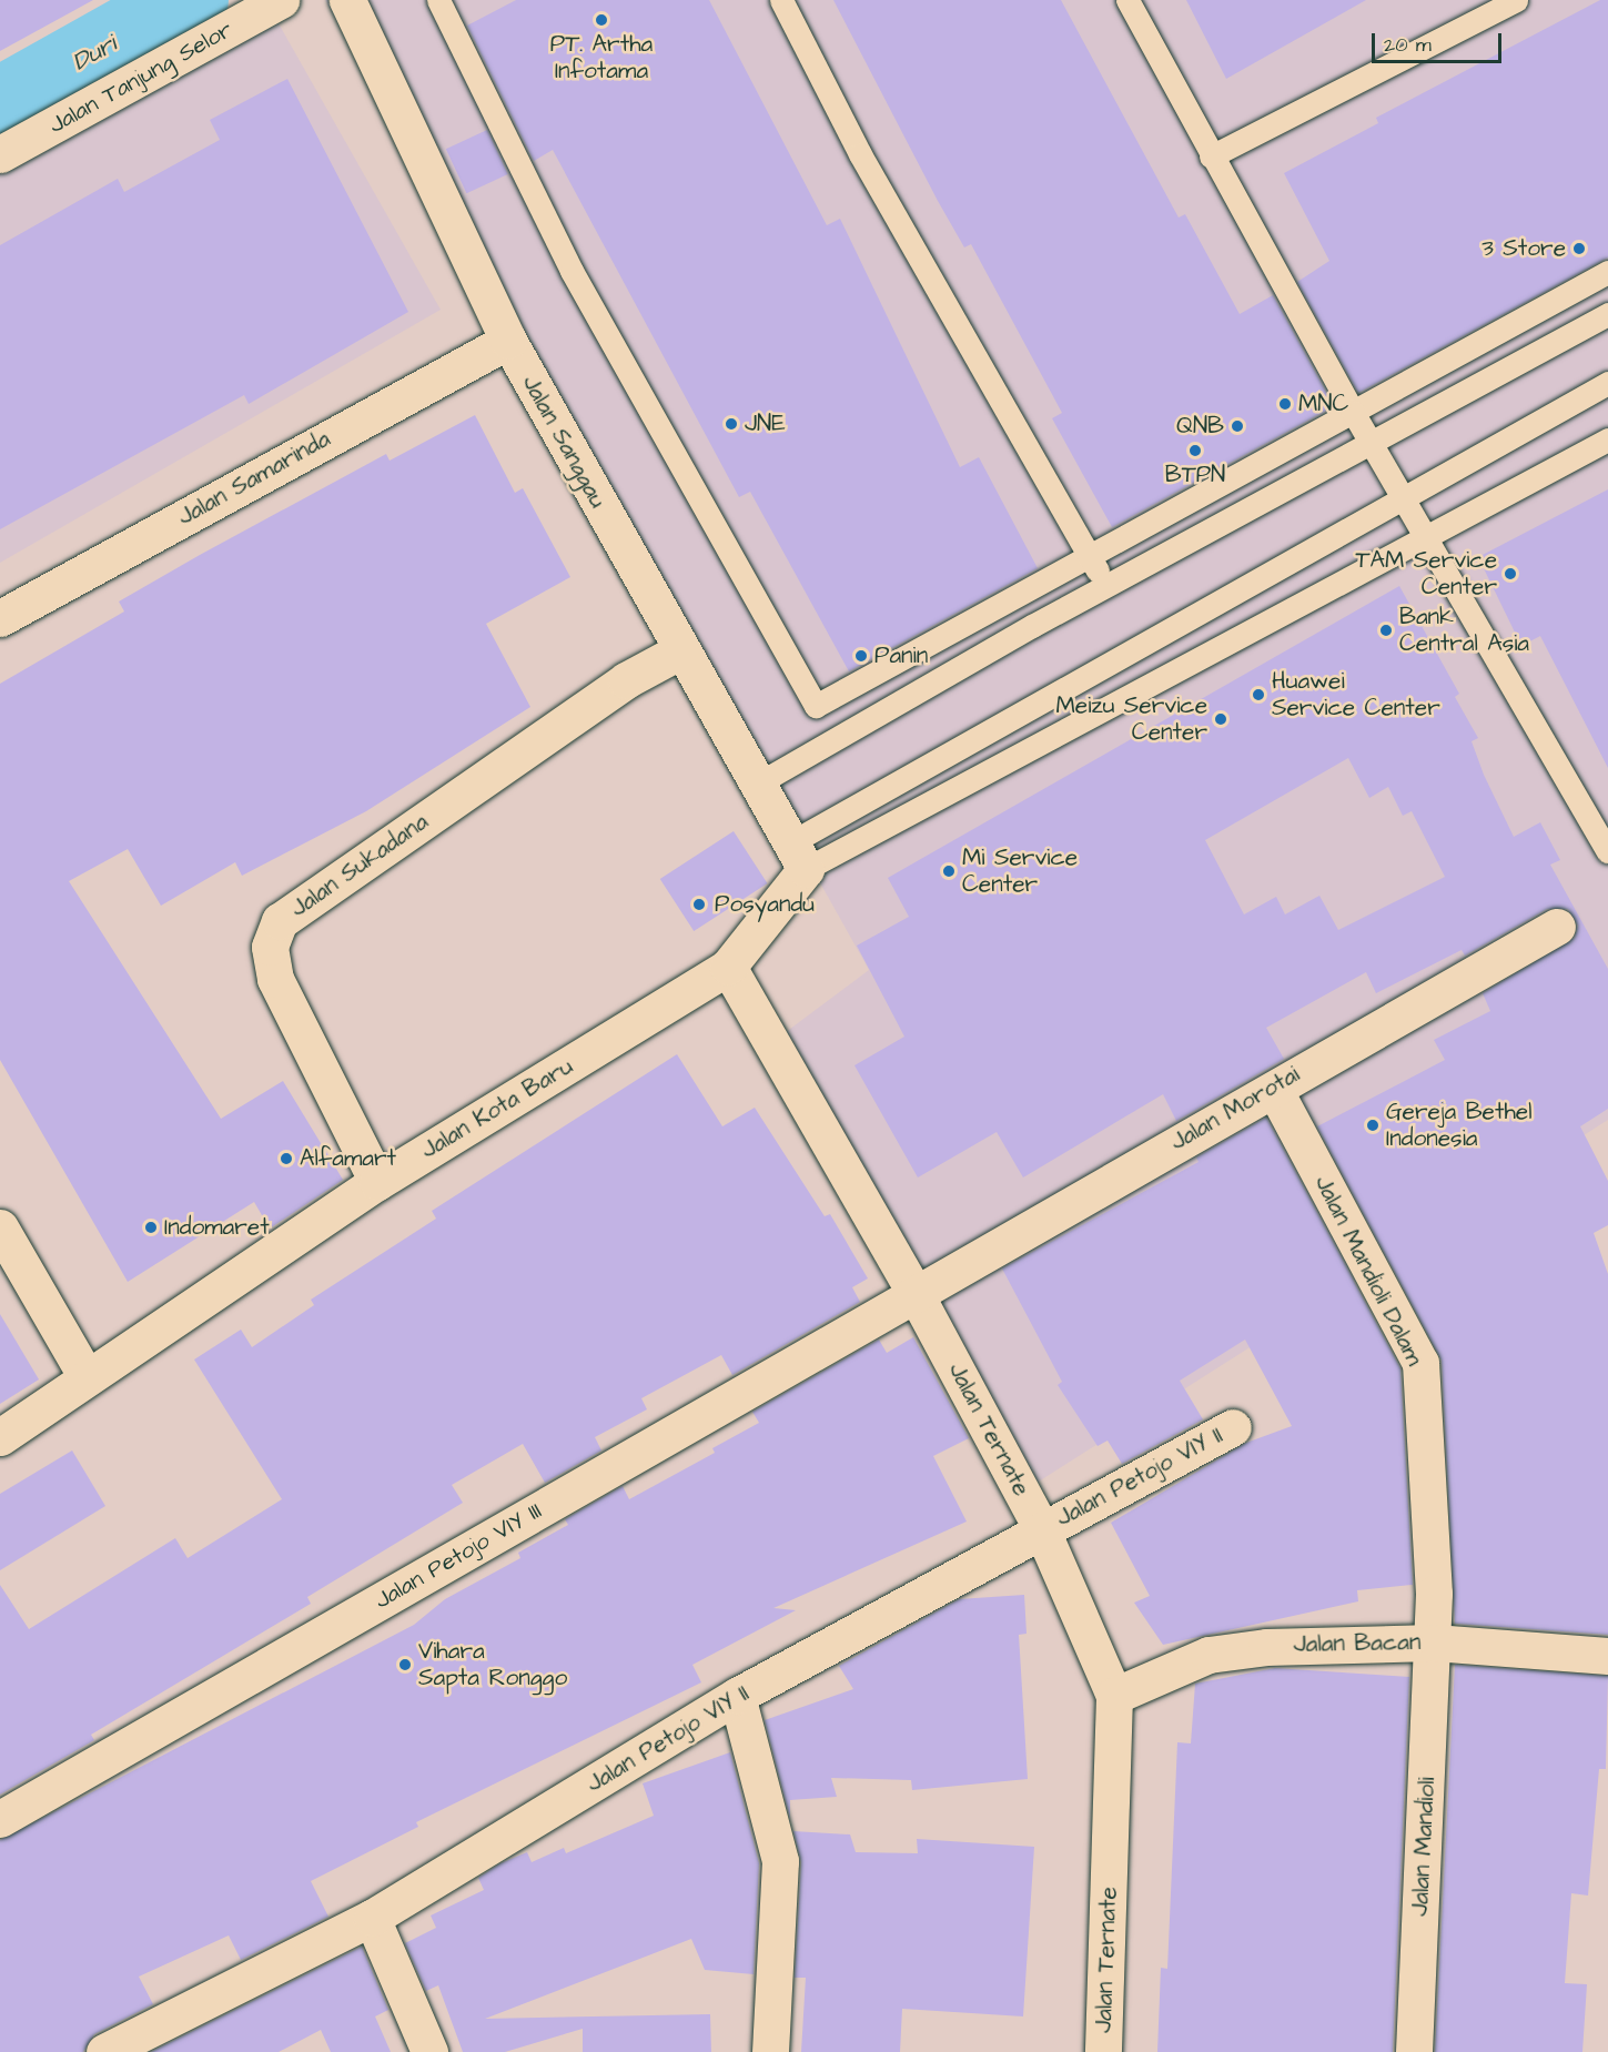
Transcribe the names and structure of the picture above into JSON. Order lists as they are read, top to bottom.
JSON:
{
  "streets": {
    "street": [
      "Jalan Tanjung Selor",
      "Jalan Sanggau",
      "Jalan Samarinda",
      "Jalan Sukadana",
      "Jalan Kota Baru",
      "Jalan Morotai",
      "Jalan Mandioli Dalam",
      "Jalan Ternate",
      "Jalan Petojo VIY II",
      "Jalan Petojo VIY III",
      "Jalan Bacan",
      "Jalan Mandioli"
    ]
  },
  "crossings": [
    ["Jalan Sanggau", "Jalan Samarinda"],
    ["Jalan Sanggau", "Jalan Sukadana"],
    ["Jalan Sanggau", "Jalan Kota Baru"],
    ["Jalan Sukadana", "Jalan Kota Baru"],
    ["Jalan Kota Baru", "Jalan Ternate"],
    ["Jalan Morotai", "Jalan Ternate"],
    ["Jalan Morotai", "Jalan Petojo VIY III"],
    ["Jalan Mandioli Dalam", "Jalan Bacan"],
    ["Jalan Mandioli Dalam", "Jalan Mandioli"],
    ["Jalan Ternate", "Jalan Petojo VIY II"],
    ["Jalan Ternate", "Jalan Petojo VIY III"],
    ["Jalan Ternate", "Jalan Bacan"],
    ["Jalan Bacan", "Jalan Mandioli"]
  ],
  "water": ["Duri"],
  "places": [
    "PT. Artha Infotama",
    "3 Store",
    "MNC",
    "JNE",
    "QNB",
    "BTPN",
    "TAM Service Center",
    "Bank Central Asia",
    "Panin",
    "Huawei Service Center",
    "Meizu Service Center",
    "Mi Service Center",
    "Posyandu",
    "Gereja Bethel Indonesia",
    "Alfamart",
    "Indomaret",
    "Vihara Sapta Ronggo"
  ],
  "scale_bar": "20 m"
}
